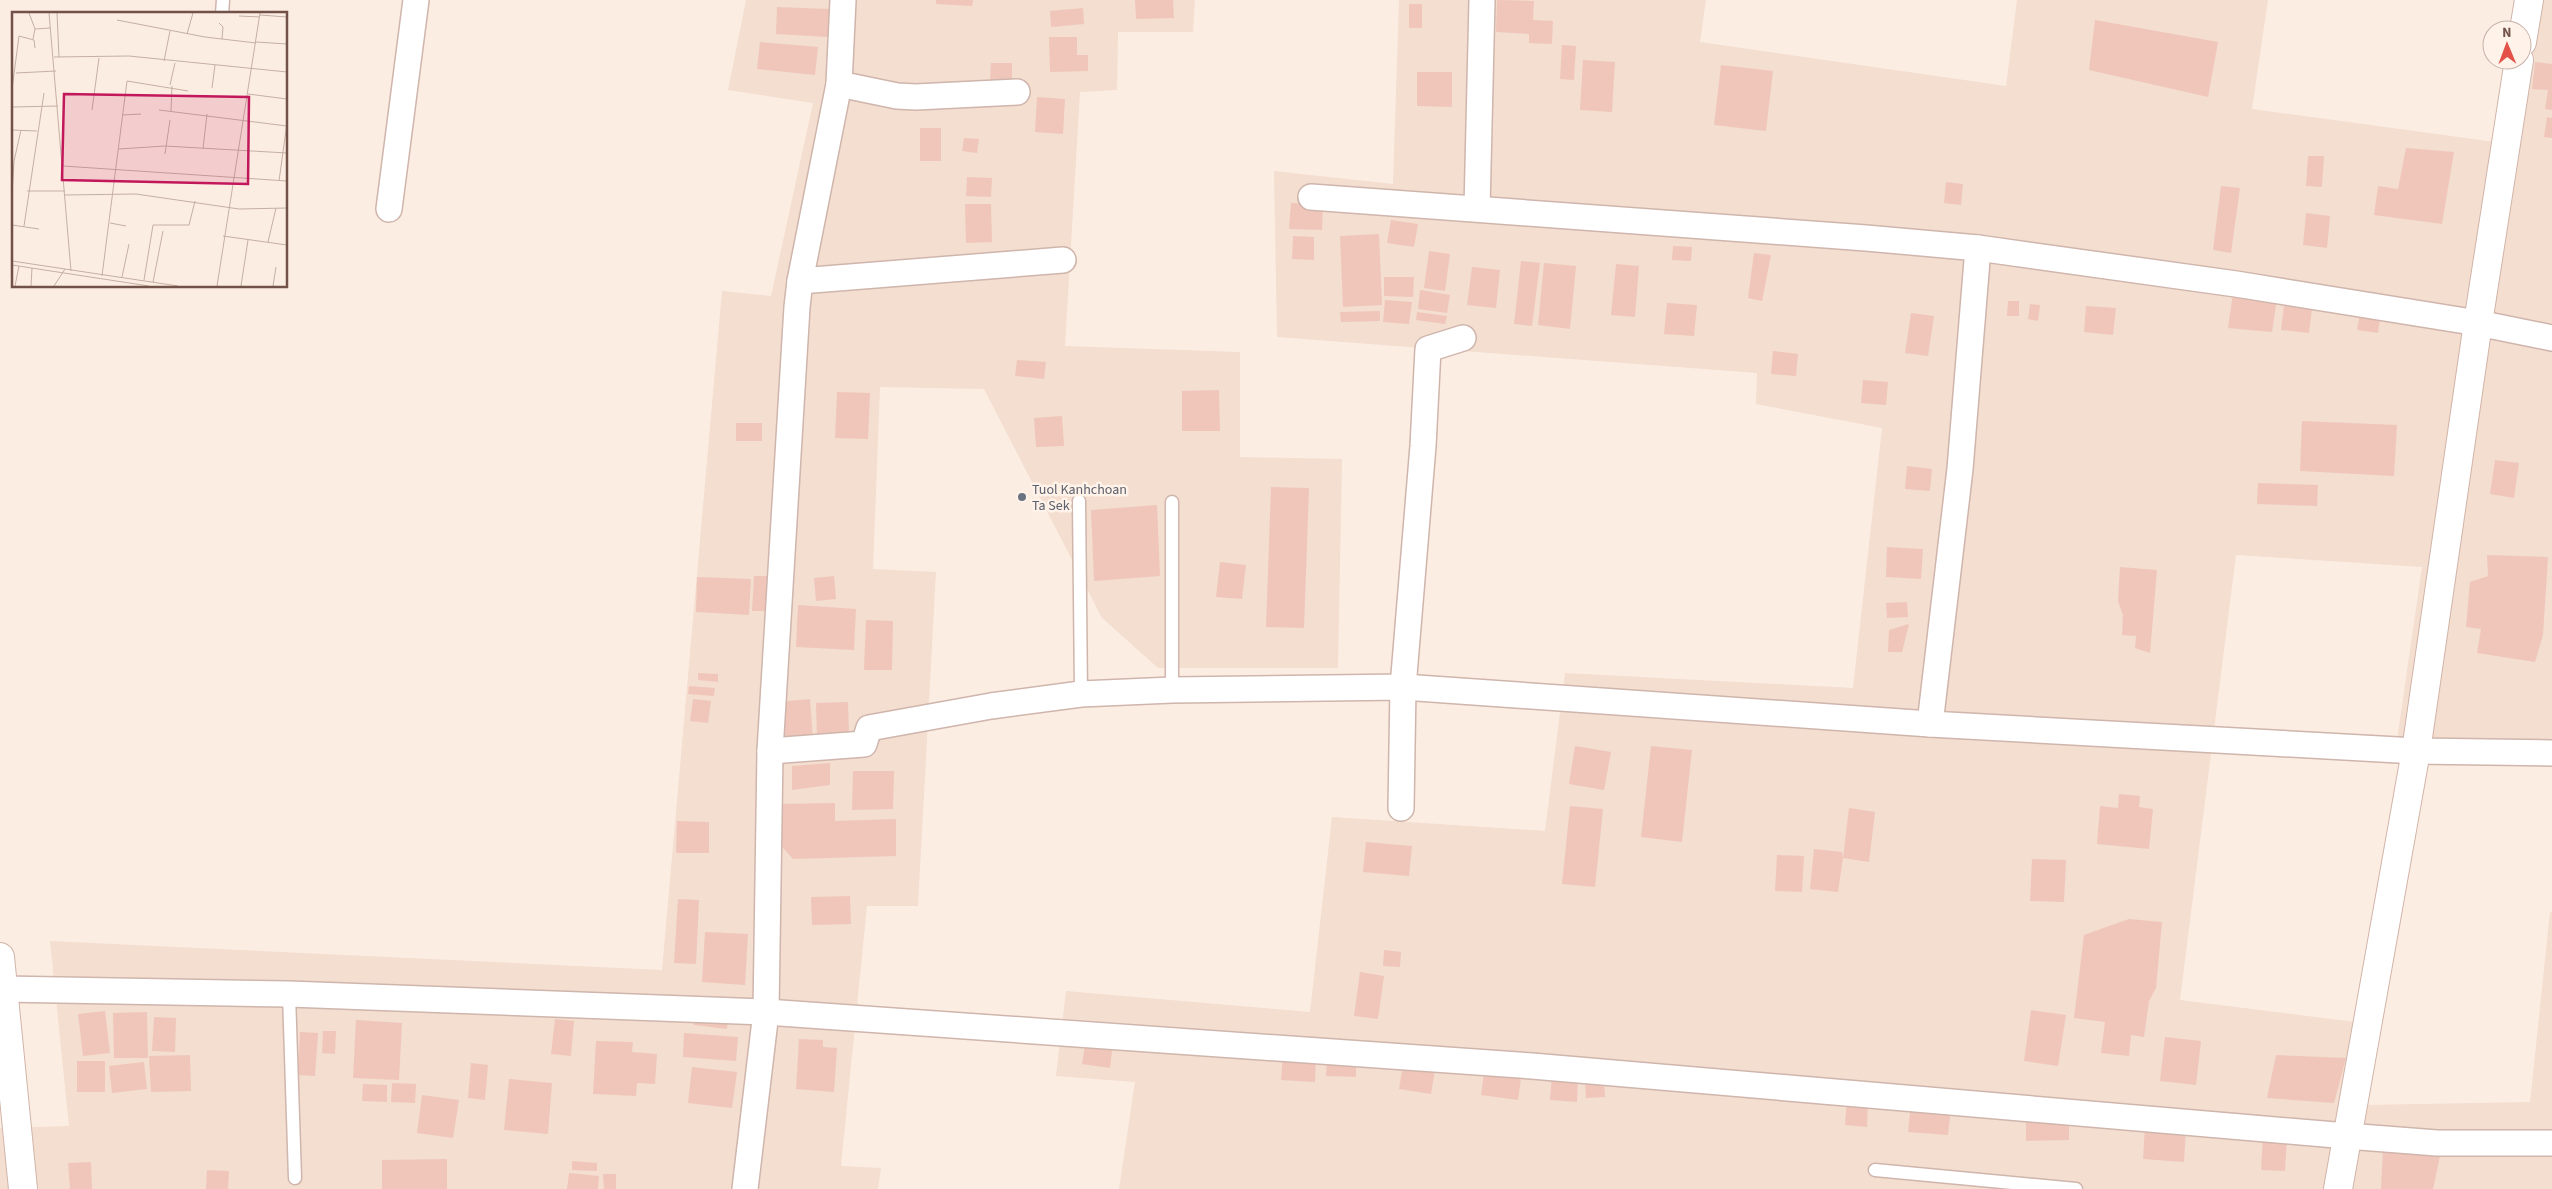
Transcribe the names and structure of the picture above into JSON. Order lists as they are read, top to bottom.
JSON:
{
  "places": ["Tuol Kanhchoan Ta Sek"],
  "north": "top"
}
